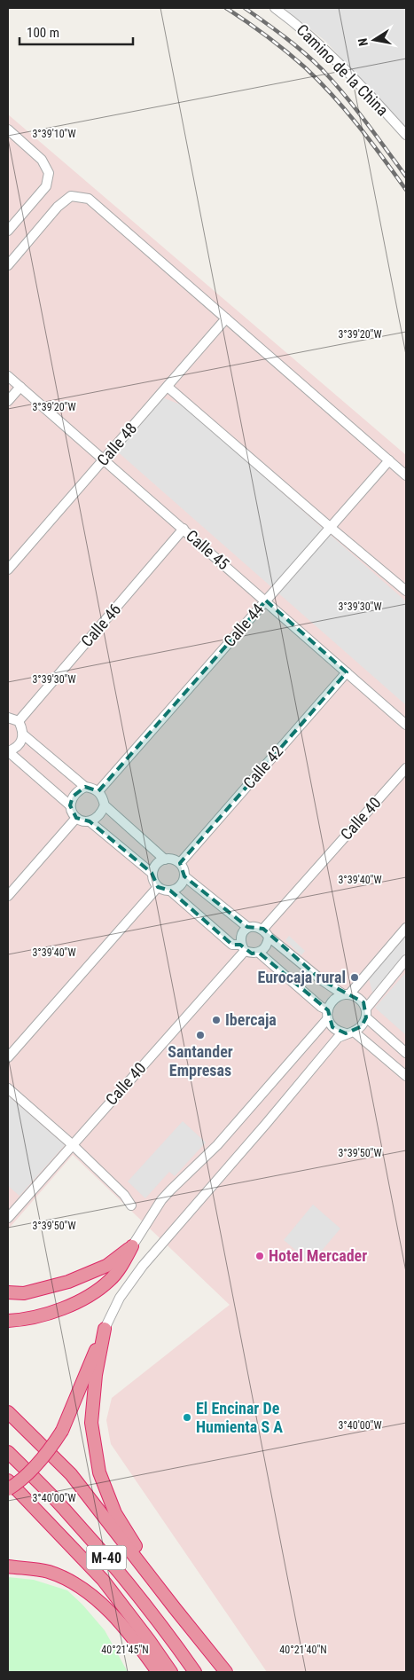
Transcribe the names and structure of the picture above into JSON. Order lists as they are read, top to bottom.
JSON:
{
  "streets": {
    "highway": ["M-40"],
    "street": [
      "Camino de la China",
      "Calle 48",
      "Calle 45",
      "Calle 46",
      "Calle 44",
      "Calle 42",
      "Calle 40"
    ]
  },
  "crossings": [
    ["Calle 48", "Calle 45"],
    ["Calle 45", "Calle 46"],
    ["Calle 45", "Calle 44"],
    ["Calle 45", "Calle 42"]
  ],
  "places": [
    "Eurocaja rural",
    "Ibercaja",
    "Santander Empresas",
    "Hotel Mercader",
    "El Encinar De Humienta S A"
  ],
  "scale_bar": "100 m",
  "north": "left",
  "coordinates": [
    "3°39'10\"W",
    "3°39'20\"W",
    "3°39'30\"W",
    "3°39'40\"W",
    "3°39'50\"W",
    "3°40'00\"W",
    "40°21'45\"N",
    "40°21'40\"N"
  ]
}
